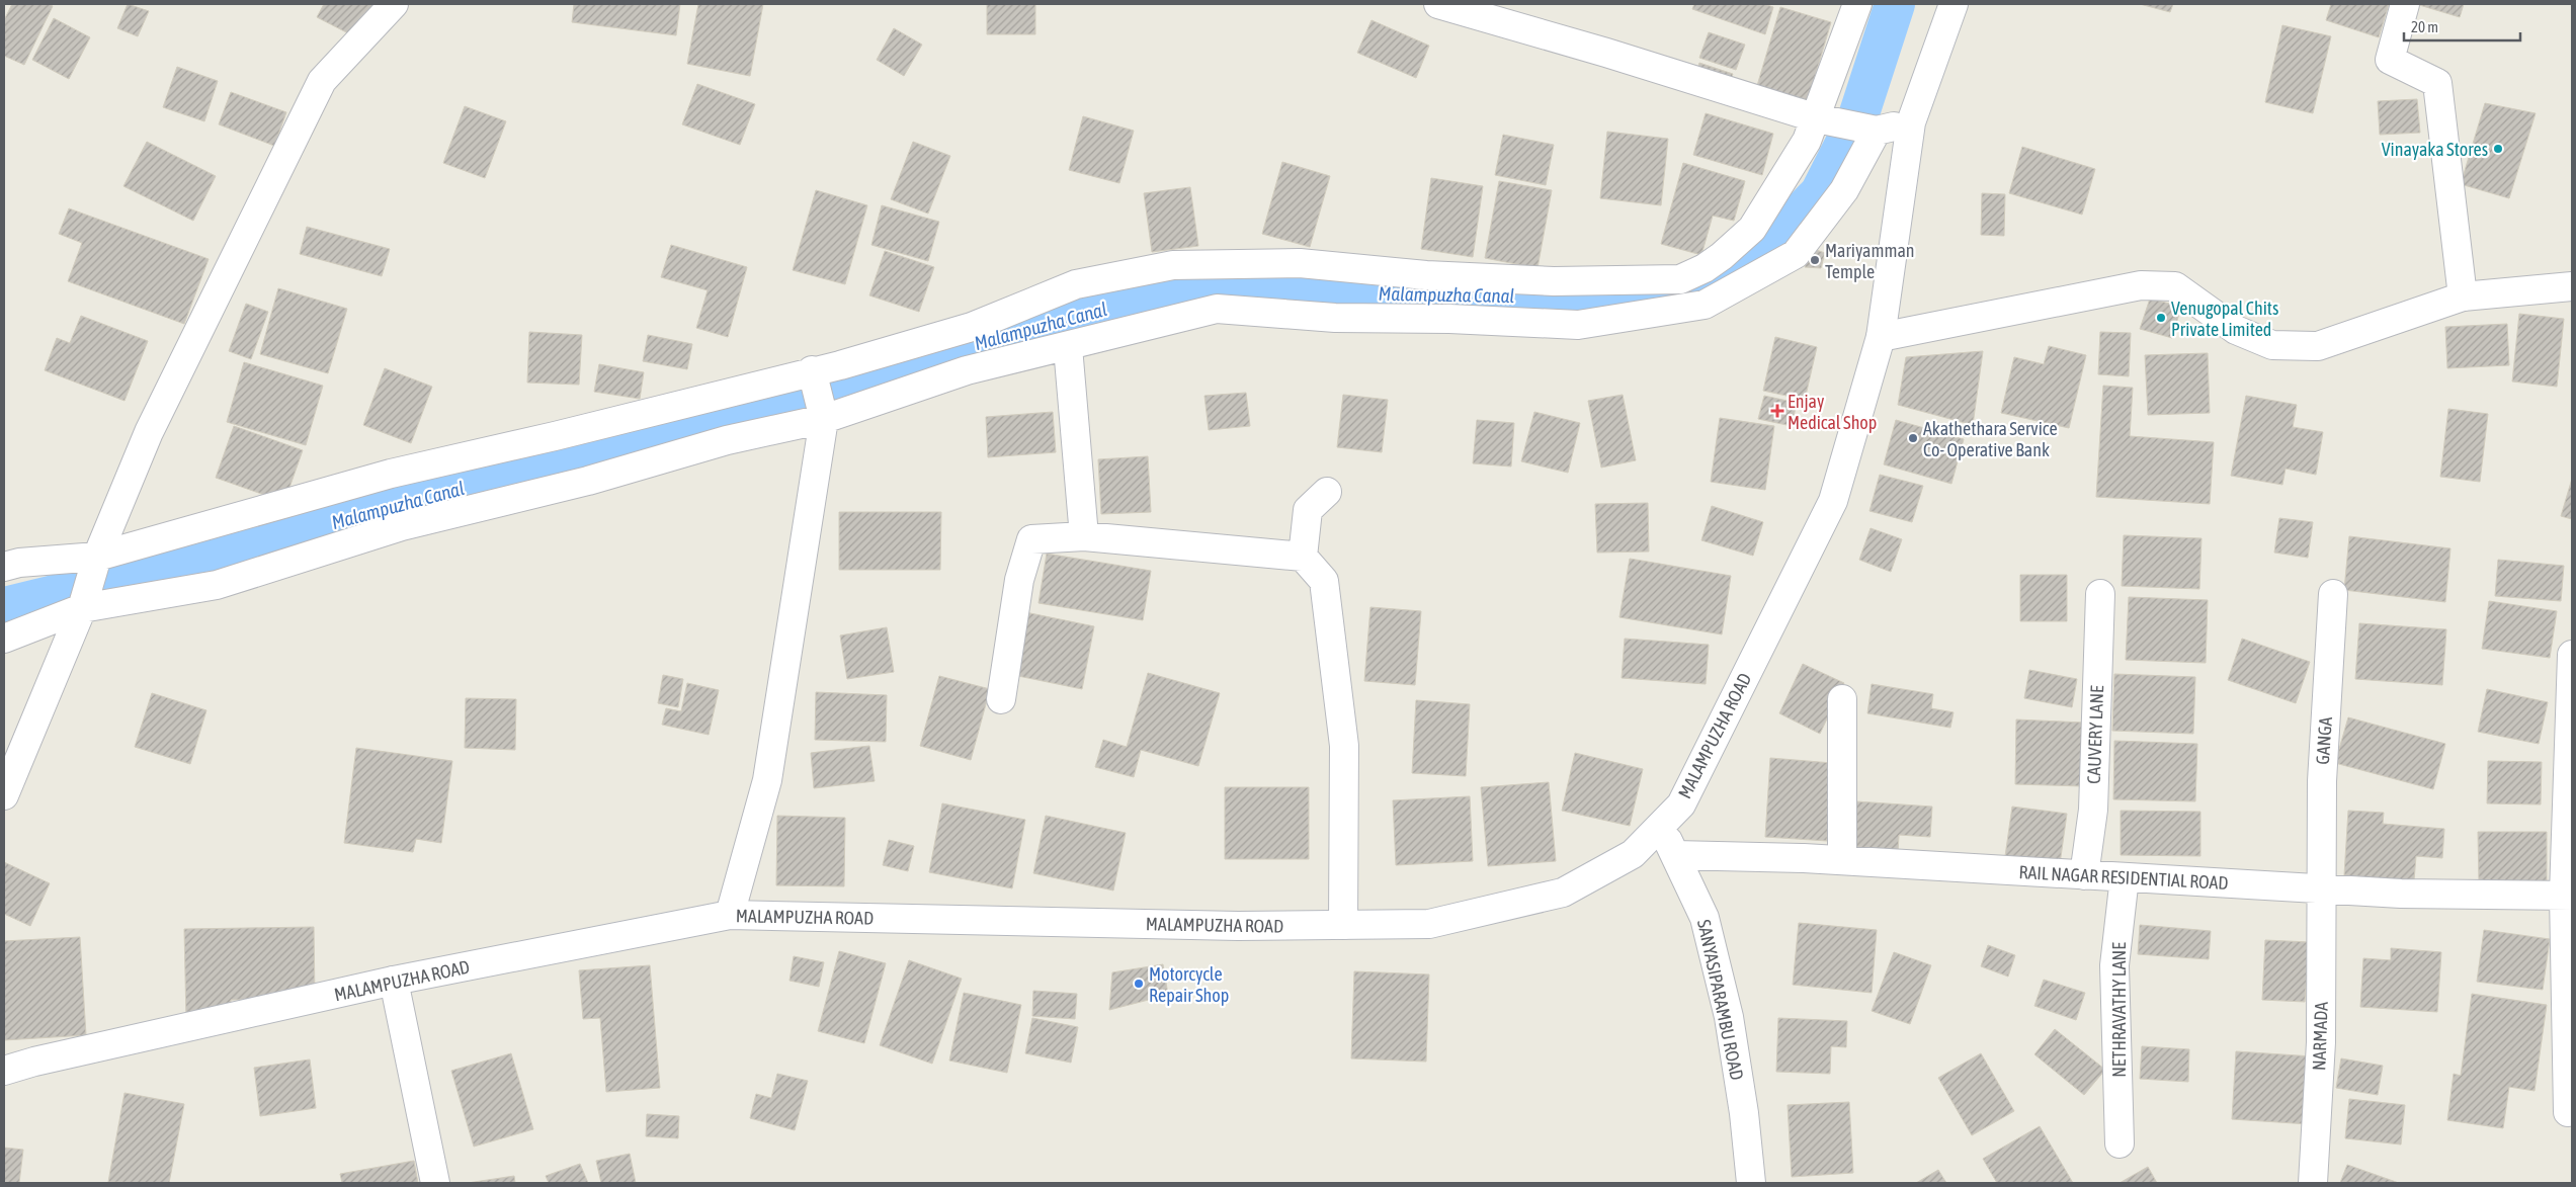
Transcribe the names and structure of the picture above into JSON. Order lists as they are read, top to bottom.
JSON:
{
  "streets": {
    "street": [
      "CAUVERY LANE",
      "MALAMPUZHA ROAD",
      "GANGA",
      "RAIL NAGAR RESIDENTIAL ROAD",
      "SANYASIPARAMBU ROAD",
      "NETHRAVATHY LANE",
      "NARMADA"
    ]
  },
  "crossings": [
    ["CAUVERY LANE", "RAIL NAGAR RESIDENTIAL ROAD"],
    ["MALAMPUZHA ROAD", "SANYASIPARAMBU ROAD"],
    ["GANGA", "RAIL NAGAR RESIDENTIAL ROAD"],
    ["GANGA", "NARMADA"],
    ["RAIL NAGAR RESIDENTIAL ROAD", "SANYASIPARAMBU ROAD"],
    ["RAIL NAGAR RESIDENTIAL ROAD", "NETHRAVATHY LANE"],
    ["RAIL NAGAR RESIDENTIAL ROAD", "NARMADA"]
  ],
  "water": ["Malampuzha Canal"],
  "places": {
    "other": [
      "Vinayaka Stores",
      "Mariyamman Temple",
      "Venugopal Chits Private Limited",
      "Akathethara Service Co- Operative Bank",
      "Motorcycle Repair Shop"
    ],
    "health": ["Enjay Medical Shop"]
  },
  "scale_bar": "20 m"
}
